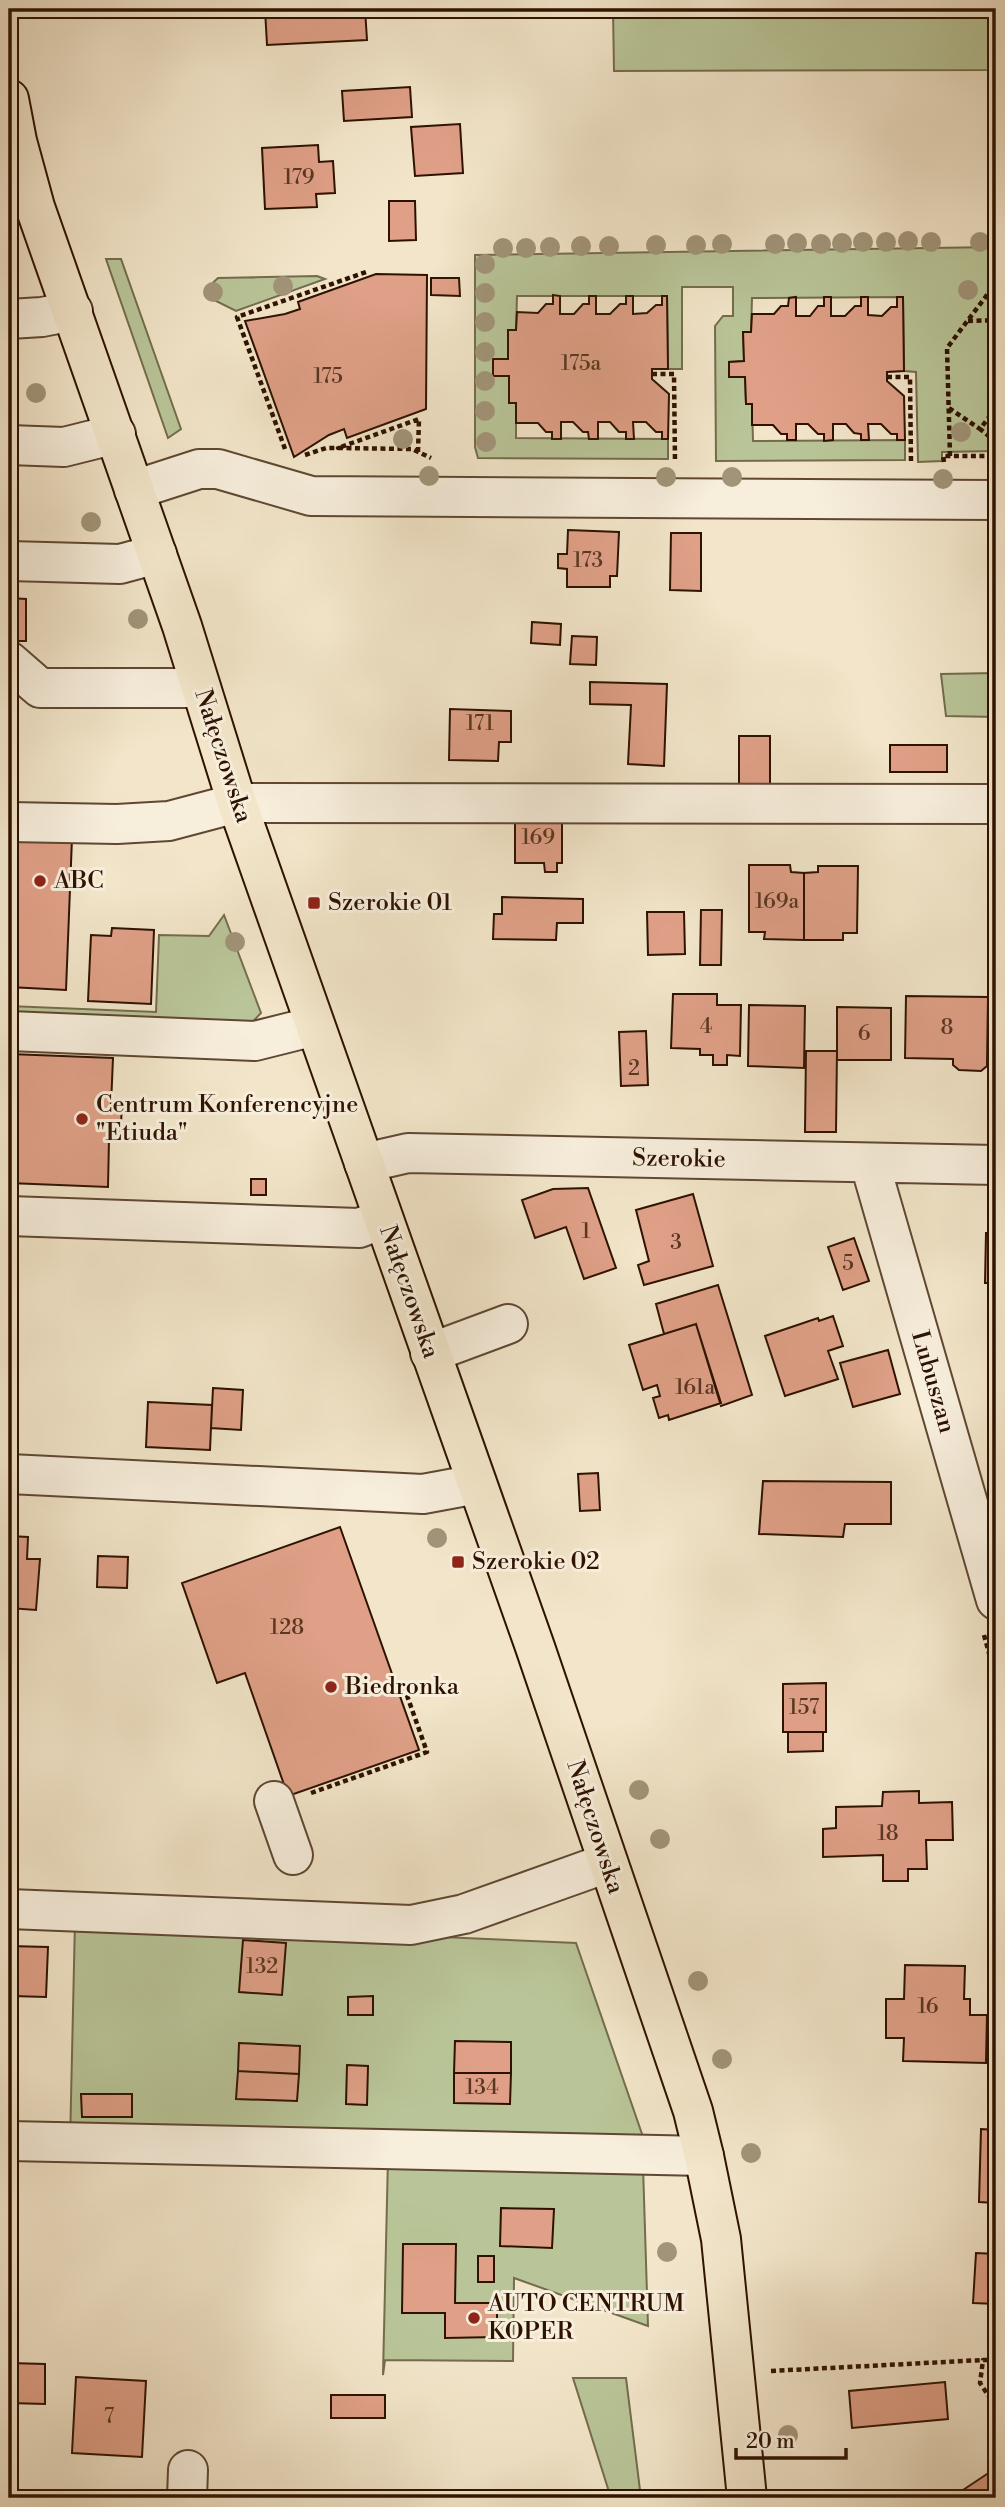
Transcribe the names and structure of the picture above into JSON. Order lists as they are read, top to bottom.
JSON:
{
  "streets": {
    "main road": ["Nałęczowska"],
    "street": ["Szerokie", "Lubuszan"]
  },
  "crossings": [
    ["Nałęczowska", "Szerokie"],
    ["Szerokie", "Lubuszan"]
  ],
  "places": {
    "other": [
      "ABC",
      "Centrum Konferencyjne \"Etiuda\"",
      "Biedronka",
      "AUTO CENTRUM KOPER"
    ],
    "transit": ["Szerokie 01", "Szerokie 02"]
  },
  "house_numbers": [
    "179",
    "175a",
    "175",
    "173",
    "171",
    "169",
    "169a",
    "4",
    "8",
    "6",
    "2",
    "1",
    "3",
    "5",
    "161a",
    "128",
    "157",
    "18",
    "132",
    "16",
    "134",
    "7"
  ],
  "scale_bar": "20 m"
}
